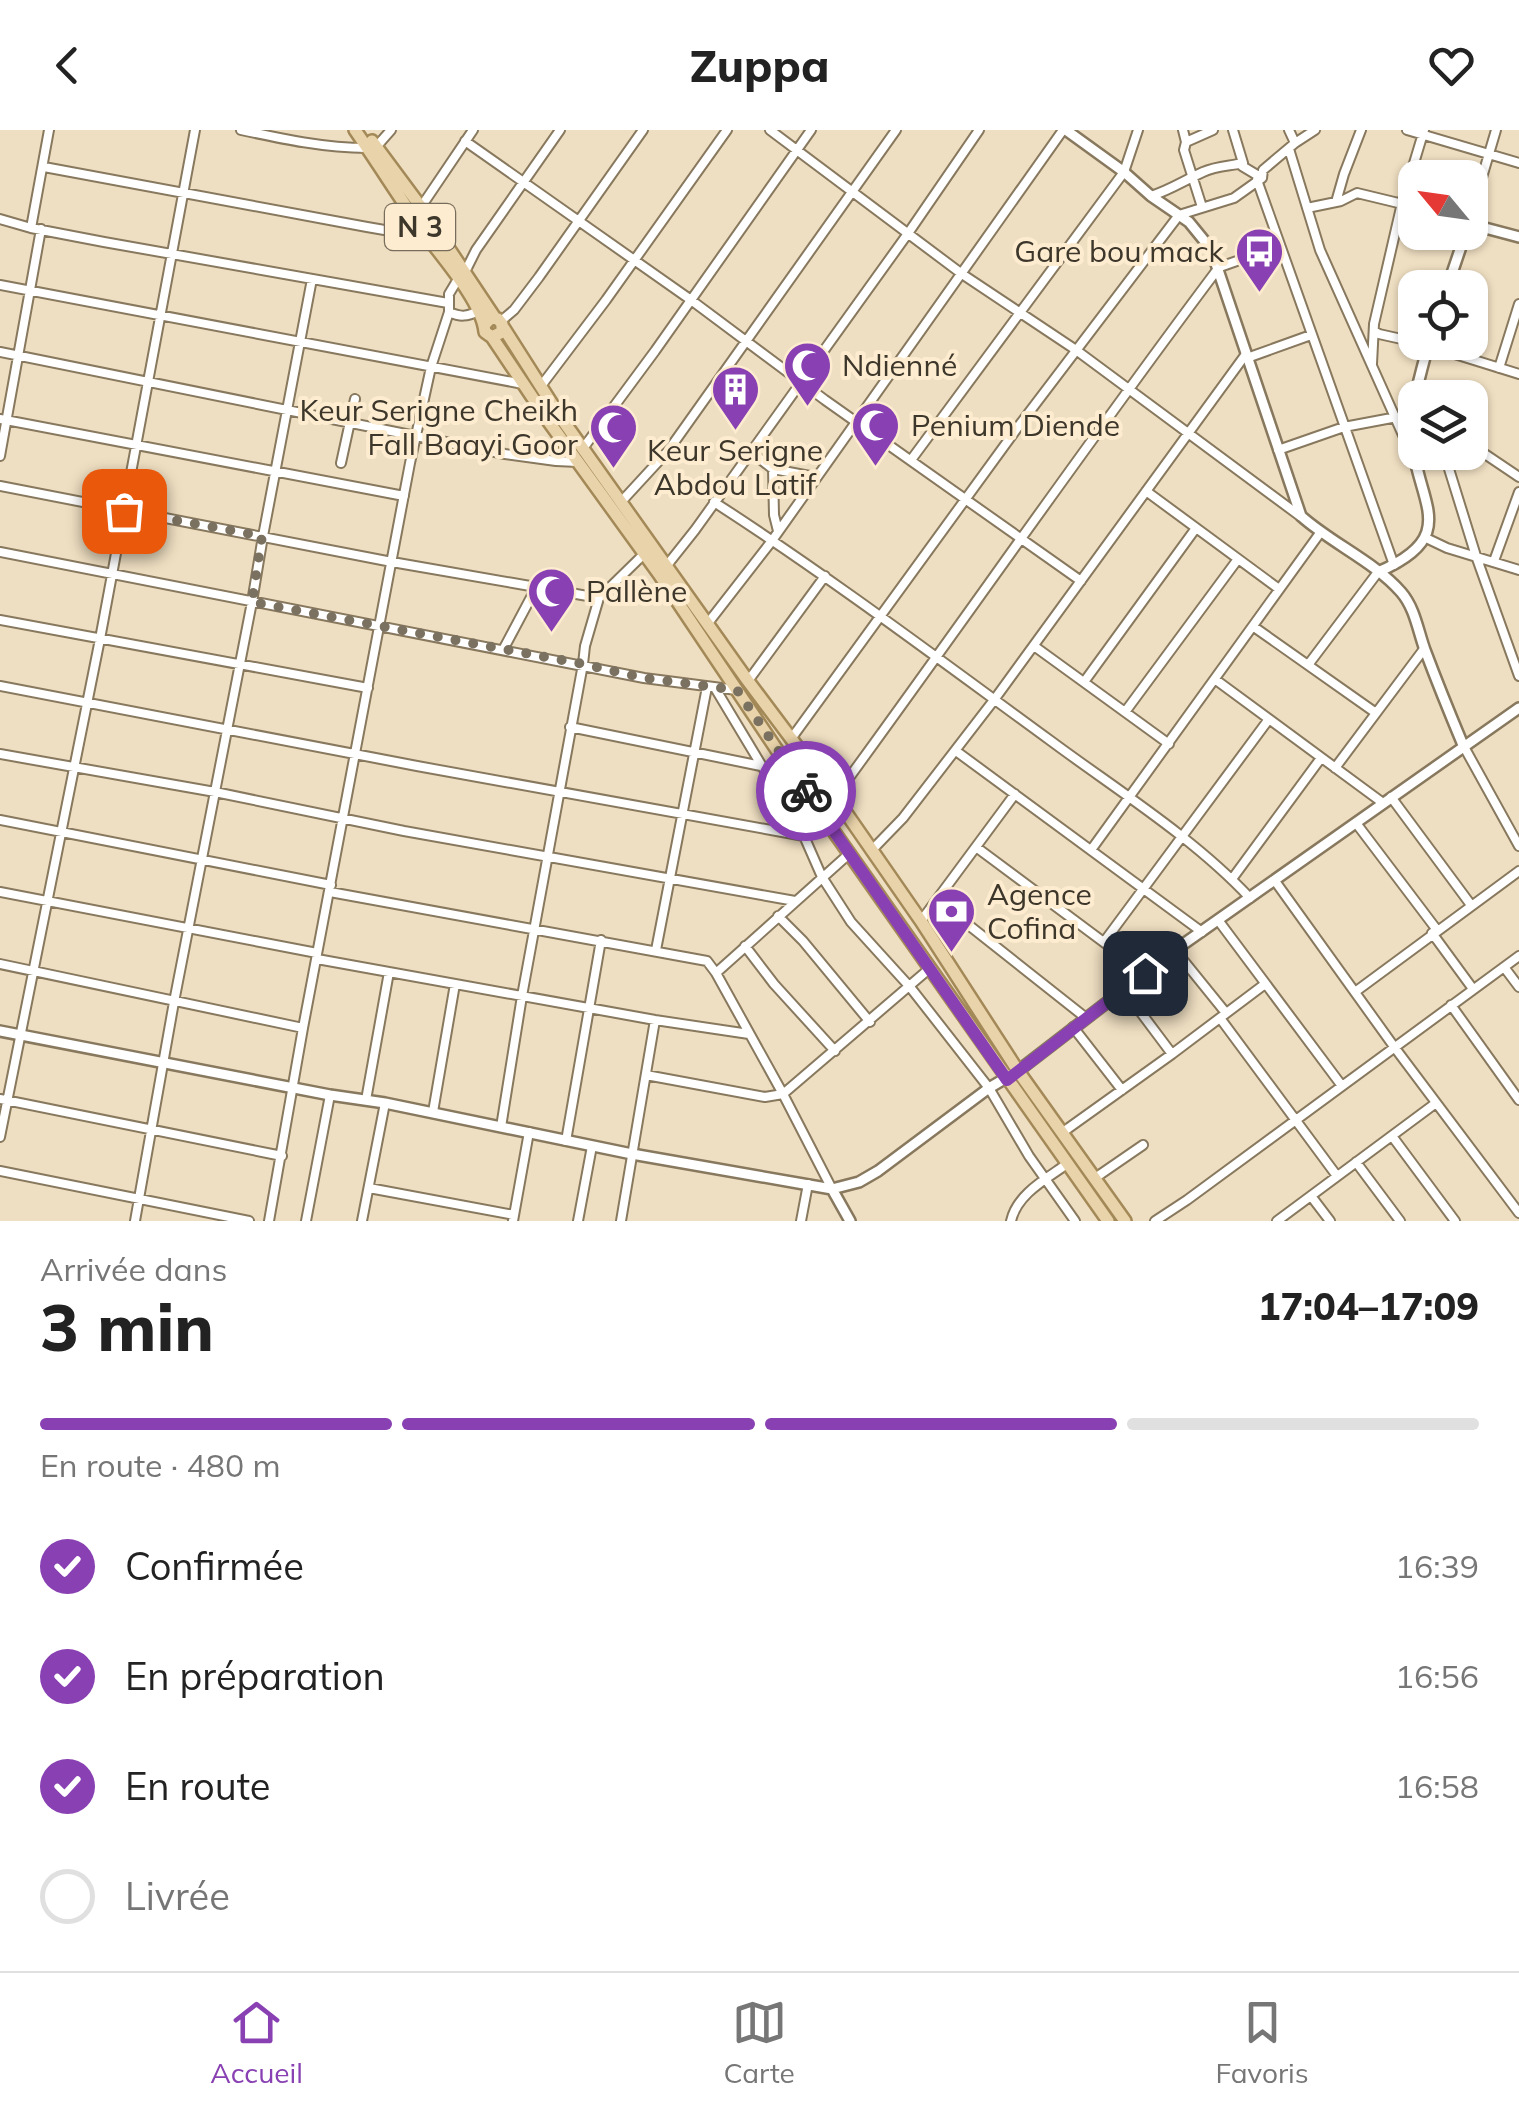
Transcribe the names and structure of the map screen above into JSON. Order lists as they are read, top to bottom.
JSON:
{
  "streets": {
    "main road": ["N 3"]
  },
  "places": {
    "bus stop": ["Gare bou mack"],
    "mosque": [
      "Ndienné",
      "Penium Diende",
      "Keur Serigne Cheikh Fall Baayi Goor",
      "Pallène"
    ],
    "building": ["Keur Serigne Abdou Latif"],
    "bank": ["Agence Cofina"]
  },
  "north": "top left",
  "page": {
    "header": "Zuppa",
    "heading": ["3 min", "Arrivée dans", "17:04–17:09"],
    "bar": "En route · 480 m",
    "list": [
      ["Confirmée", "16:39"],
      ["En préparation", "16:56"],
      ["En route", "16:58"],
      "Livrée"
    ],
    "tabs": ["Accueil", "Carte", "Favoris"]
  }
}
